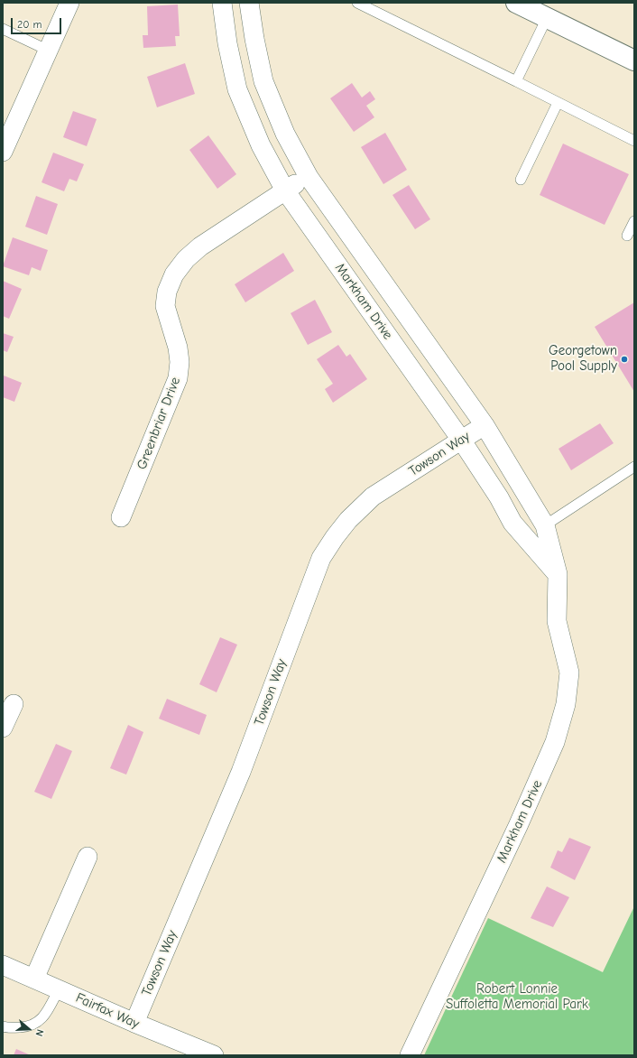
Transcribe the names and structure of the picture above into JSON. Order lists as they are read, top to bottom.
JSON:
{
  "streets": {
    "street": [
      "Markham Drive",
      "Greenbriar Drive",
      "Towson Way",
      "Fairfax Way"
    ]
  },
  "crossings": [
    ["Markham Drive", "Greenbriar Drive"],
    ["Markham Drive", "Towson Way"],
    ["Towson Way", "Fairfax Way"]
  ],
  "parks": ["Robert Lonnie Suffoletta Memorial Park"],
  "places": ["Georgetown Pool Supply"],
  "scale_bar": "20 m",
  "north": "right"
}
